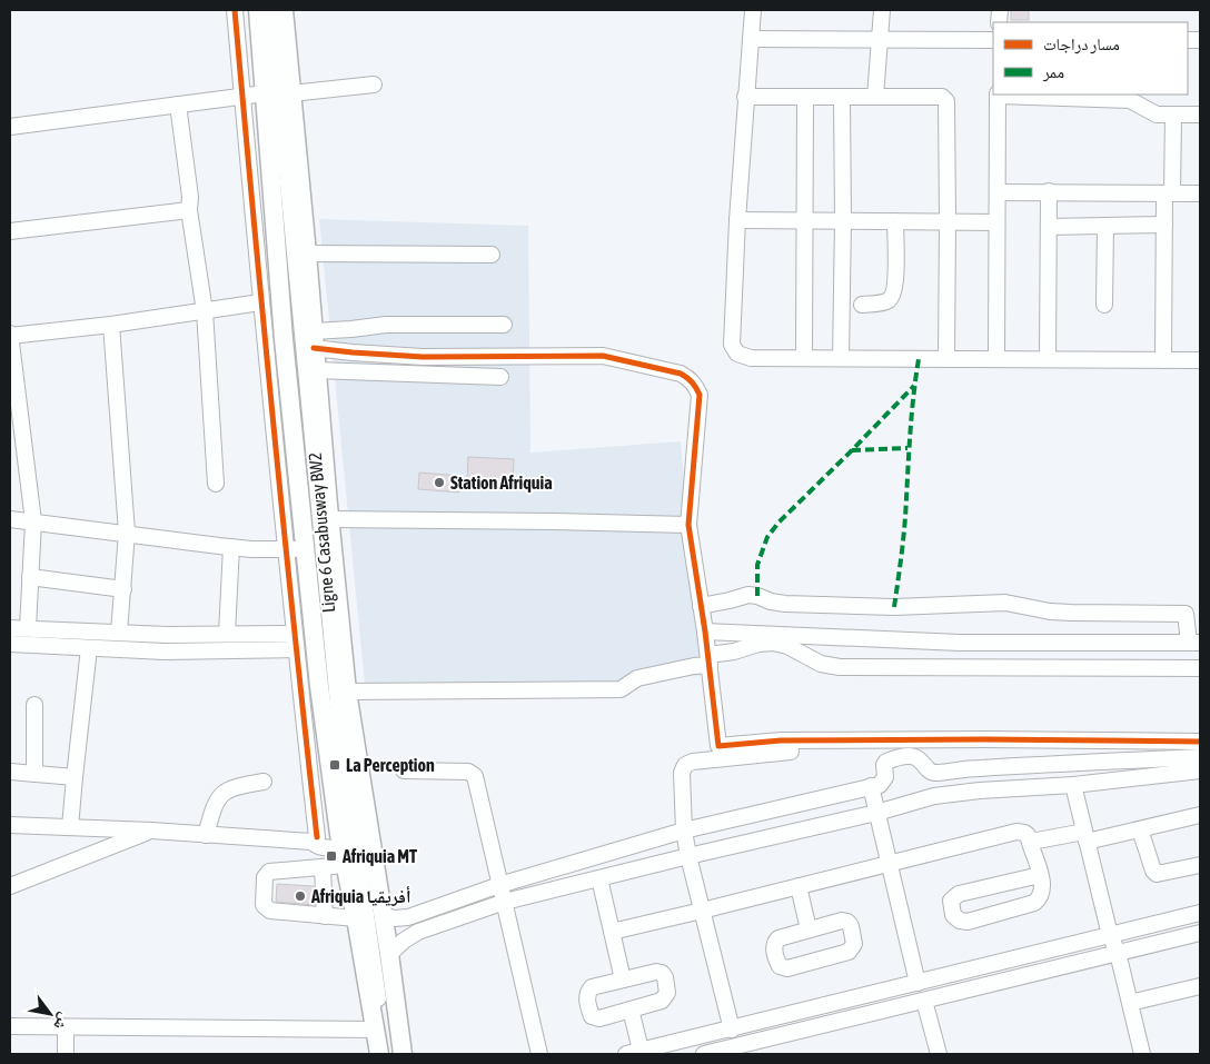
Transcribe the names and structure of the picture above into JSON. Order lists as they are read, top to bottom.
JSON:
{
  "streets": {
    "street": ["Ligne 6 Casabusway BW2"]
  },
  "places": {
    "other": ["Station Afriquia", "Afriquia أفريقيا"],
    "transit": ["La Perception", "Afriquia MT"]
  },
  "legend": ["مسار دراجات", "ممر"],
  "north": "bottom right"
}
